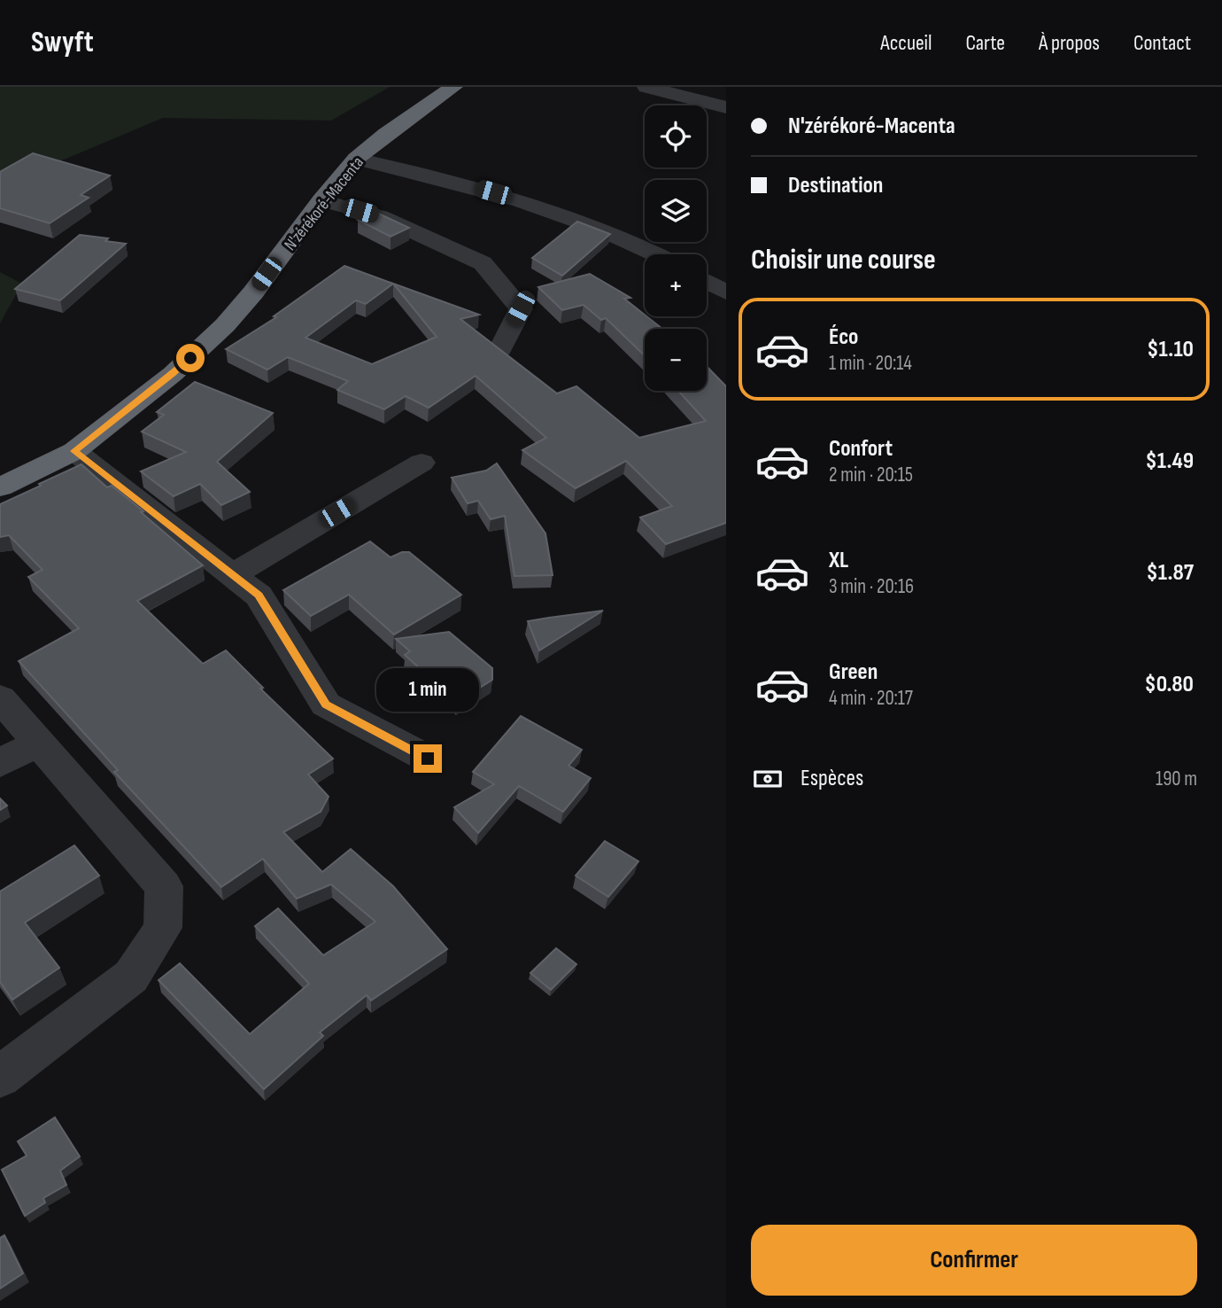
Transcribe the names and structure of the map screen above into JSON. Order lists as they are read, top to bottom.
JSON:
{
  "streets": {
    "highway": ["N'zérékoré-Macenta"]
  },
  "page": {
    "header": "Swyft",
    "nav": [
      "Accueil",
      "Carte",
      "À propos",
      "Contact"
    ],
    "banner": ["N'zérékoré-Macenta", "Destination"],
    "map_buttons": ["+", "−"],
    "heading": "Choisir une course",
    "list": [
      {
        "name": "Éco",
        "note": "1 min · 20:14",
        "value": "$1.10"
      },
      {
        "name": "Confort",
        "note": "2 min · 20:15",
        "value": "$1.49"
      },
      {
        "name": "XL",
        "note": "3 min · 20:16",
        "value": "$1.87"
      },
      {
        "name": "Green",
        "note": "4 min · 20:17",
        "value": "$0.80"
      }
    ],
    "bubble": "1 min",
    "pay": ["Espèces", "190 m"],
    "buttons": "Confirmer"
  }
}
